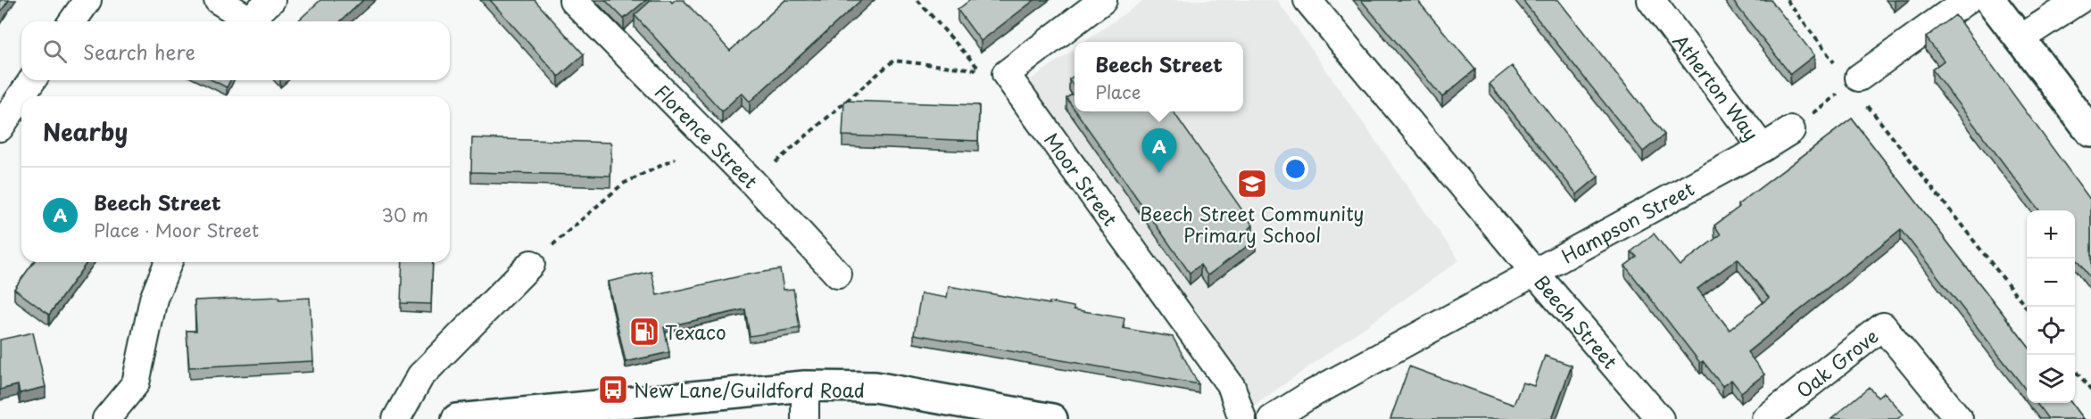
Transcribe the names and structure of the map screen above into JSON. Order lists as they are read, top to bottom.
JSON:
{
  "streets": {
    "street": [
      "Atherton Way",
      "Florence Street",
      "Moor Street",
      "Hampson Street",
      "Beech Street",
      "Oak Grove"
    ]
  },
  "crossings": [
    ["Atherton Way", "Hampson Street"],
    ["Hampson Street", "Beech Street"]
  ],
  "places": {
    "school or university": ["Beech Street Community Primary School"],
    "fuel station": ["Texaco"],
    "bus stop": ["New Lane/Guildford Road"]
  },
  "page": {
    "search": "Search here",
    "popup": ["Beech Street", "Place"],
    "heading": "Nearby",
    "pins": "A",
    "list": [
      {
        "mark": "A",
        "name": "Beech Street",
        "note": "Place · Moor Street",
        "value": "30 m"
      }
    ],
    "map_buttons": ["+", "−"]
  }
}
